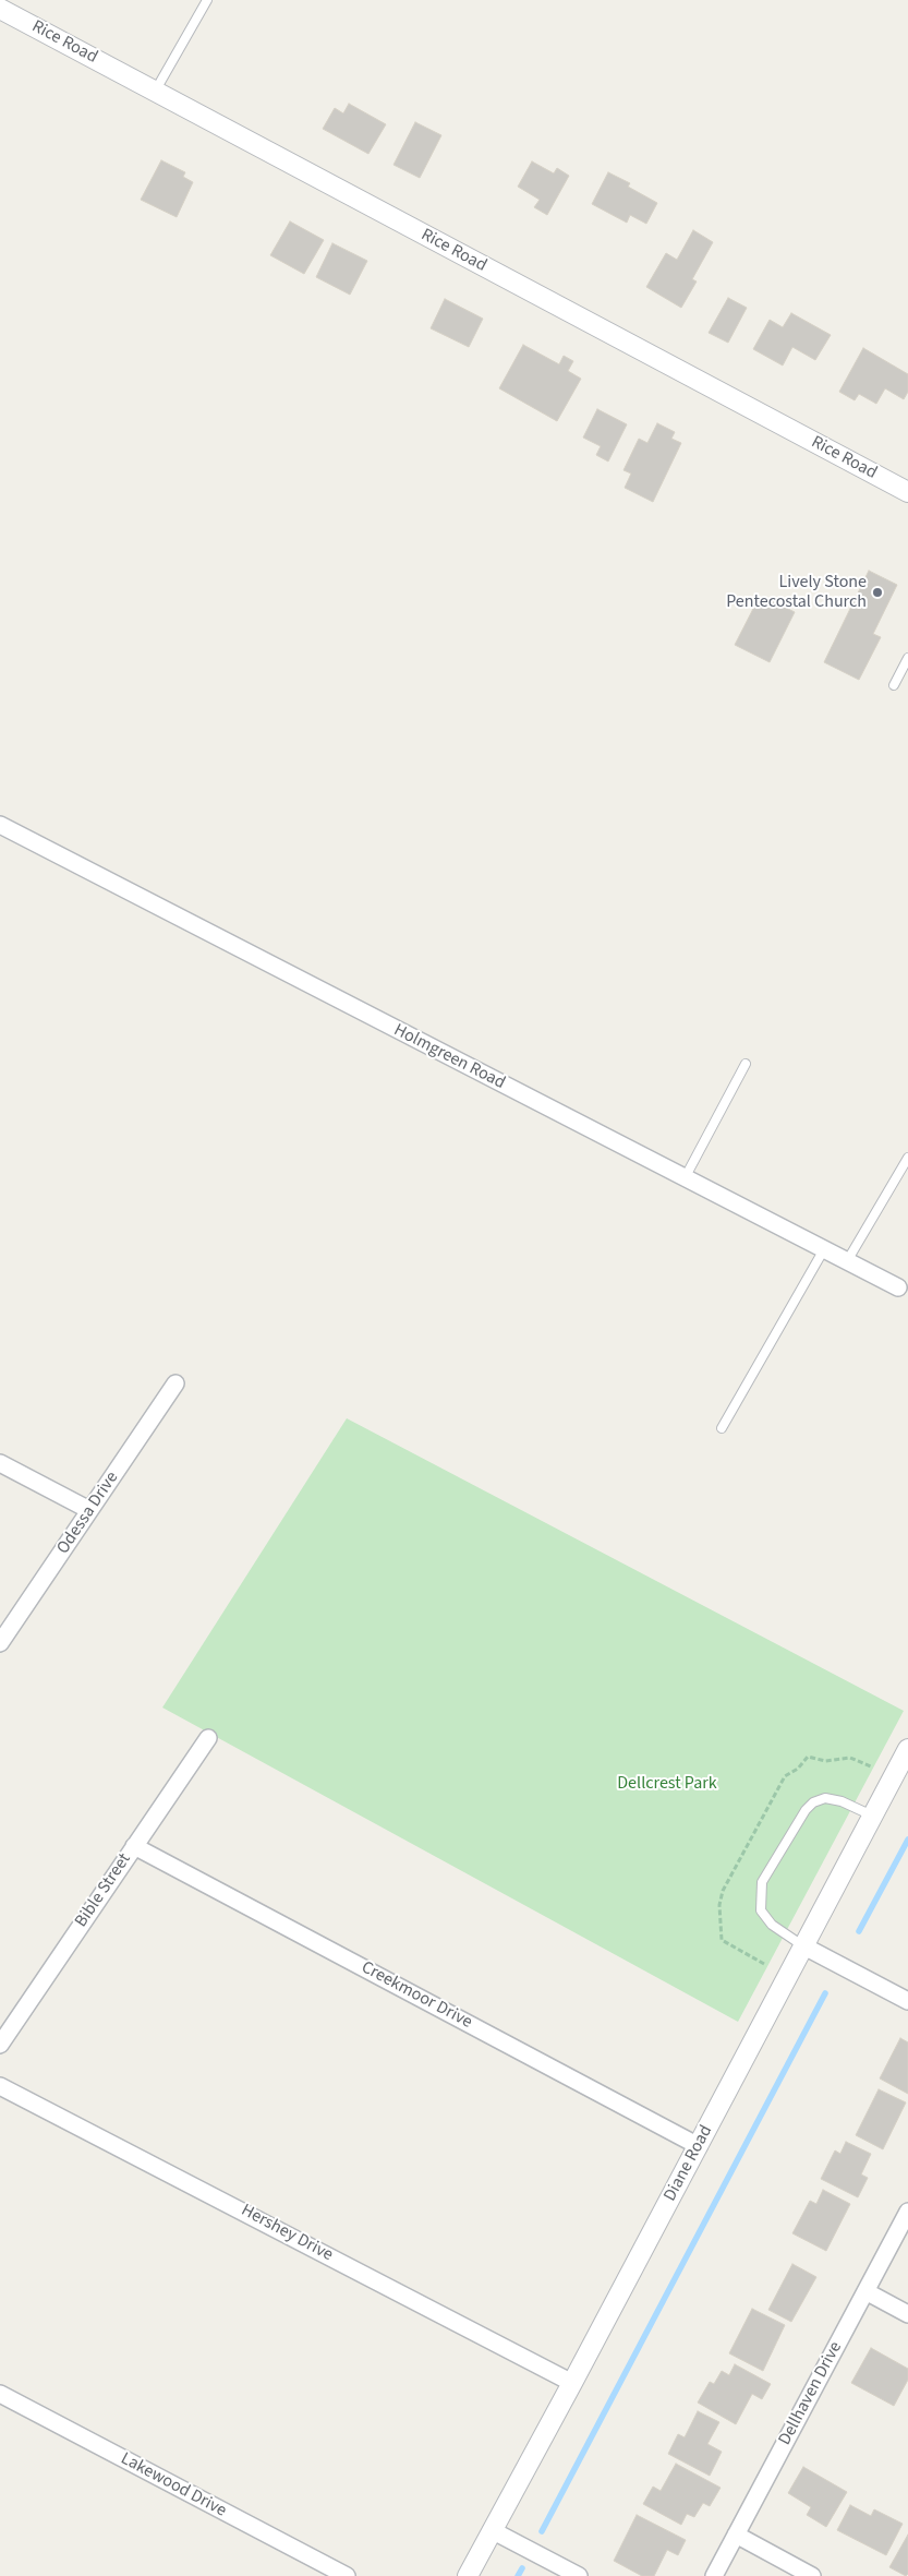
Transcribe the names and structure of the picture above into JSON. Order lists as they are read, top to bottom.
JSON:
{
  "streets": {
    "street": [
      "Rice Road",
      "Holmgreen Road",
      "Odessa Drive",
      "Bible Street",
      "Creekmoor Drive",
      "Diane Road",
      "Hershey Drive",
      "Dellhaven Drive",
      "Lakewood Drive"
    ]
  },
  "crossings": [
    ["Bible Street", "Creekmoor Drive"],
    ["Creekmoor Drive", "Diane Road"],
    ["Diane Road", "Hershey Drive"]
  ],
  "parks": ["Dellcrest Park"],
  "places": ["Lively Stone Pentecostal Church"]
}
